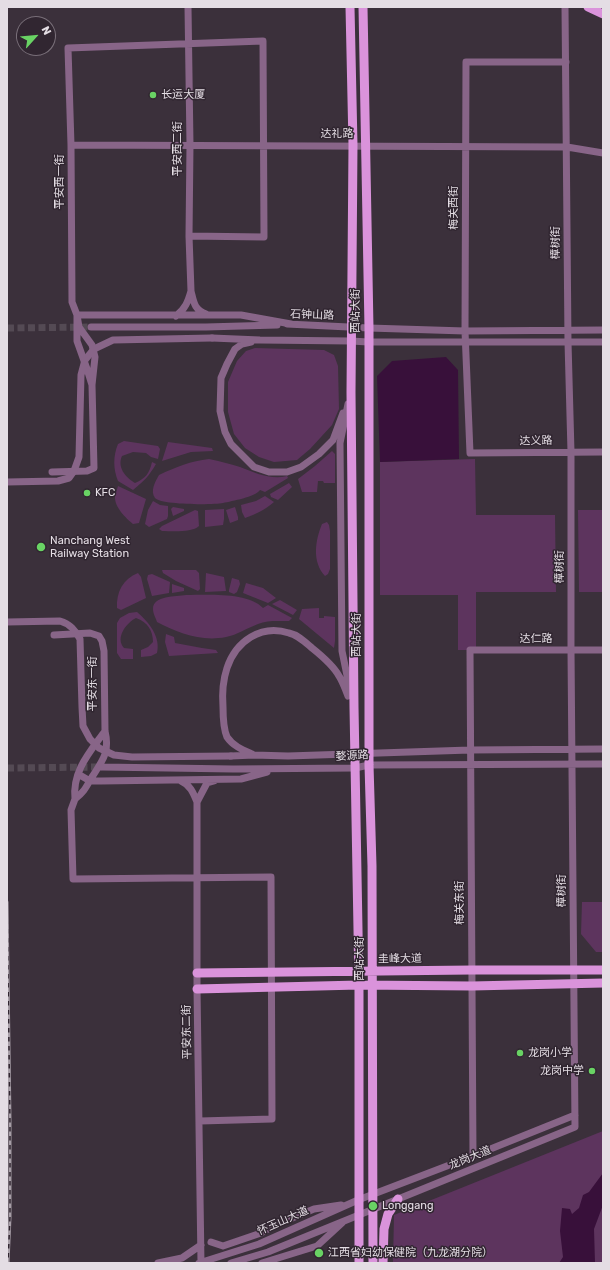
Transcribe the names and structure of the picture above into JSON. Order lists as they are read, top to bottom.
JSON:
{
  "streets": {
    "main road": ["西站大街", "圭峰大道"],
    "street": [
      "达礼路",
      "平安西二街",
      "平安西一街",
      "梅关西街",
      "樟树街",
      "石钟山路",
      "达义路",
      "达仁路",
      "平安东一街",
      "婺源路",
      "梅关东街",
      "平安东二街",
      "龙岗大道",
      "怀玉山大道"
    ]
  },
  "crossings": [
    ["达礼路", "平安西二街"],
    ["达礼路", "平安西一街"],
    ["达礼路", "梅关西街"],
    ["达礼路", "樟树街"],
    ["达礼路", "西站大街"],
    ["平安西二街", "平安西一街"],
    ["梅关西街", "樟树街"],
    ["梅关西街", "石钟山路"],
    ["梅关西街", "达义路"],
    ["樟树街", "石钟山路"],
    ["樟树街", "达义路"],
    ["樟树街", "达仁路"],
    ["樟树街", "婺源路"],
    ["樟树街", "圭峰大道"],
    ["樟树街", "龙岗大道"],
    ["西站大街", "石钟山路"],
    ["西站大街", "婺源路"],
    ["西站大街", "圭峰大道"],
    ["西站大街", "龙岗大道"],
    ["西站大街", "怀玉山大道"],
    ["达仁路", "梅关东街"],
    ["婺源路", "梅关东街"],
    ["梅关东街", "圭峰大道"],
    ["梅关东街", "龙岗大道"],
    ["圭峰大道", "平安东二街"],
    ["平安东二街", "怀玉山大道"],
    ["龙岗大道", "怀玉山大道"]
  ],
  "places": [
    "长运大厦",
    "KFC",
    "Nanchang West Railway Station",
    "龙岗小学",
    "龙岗中学",
    "Longgang",
    "江西省妇幼保健院（九龙湖分院）"
  ],
  "north": "top right"
}
